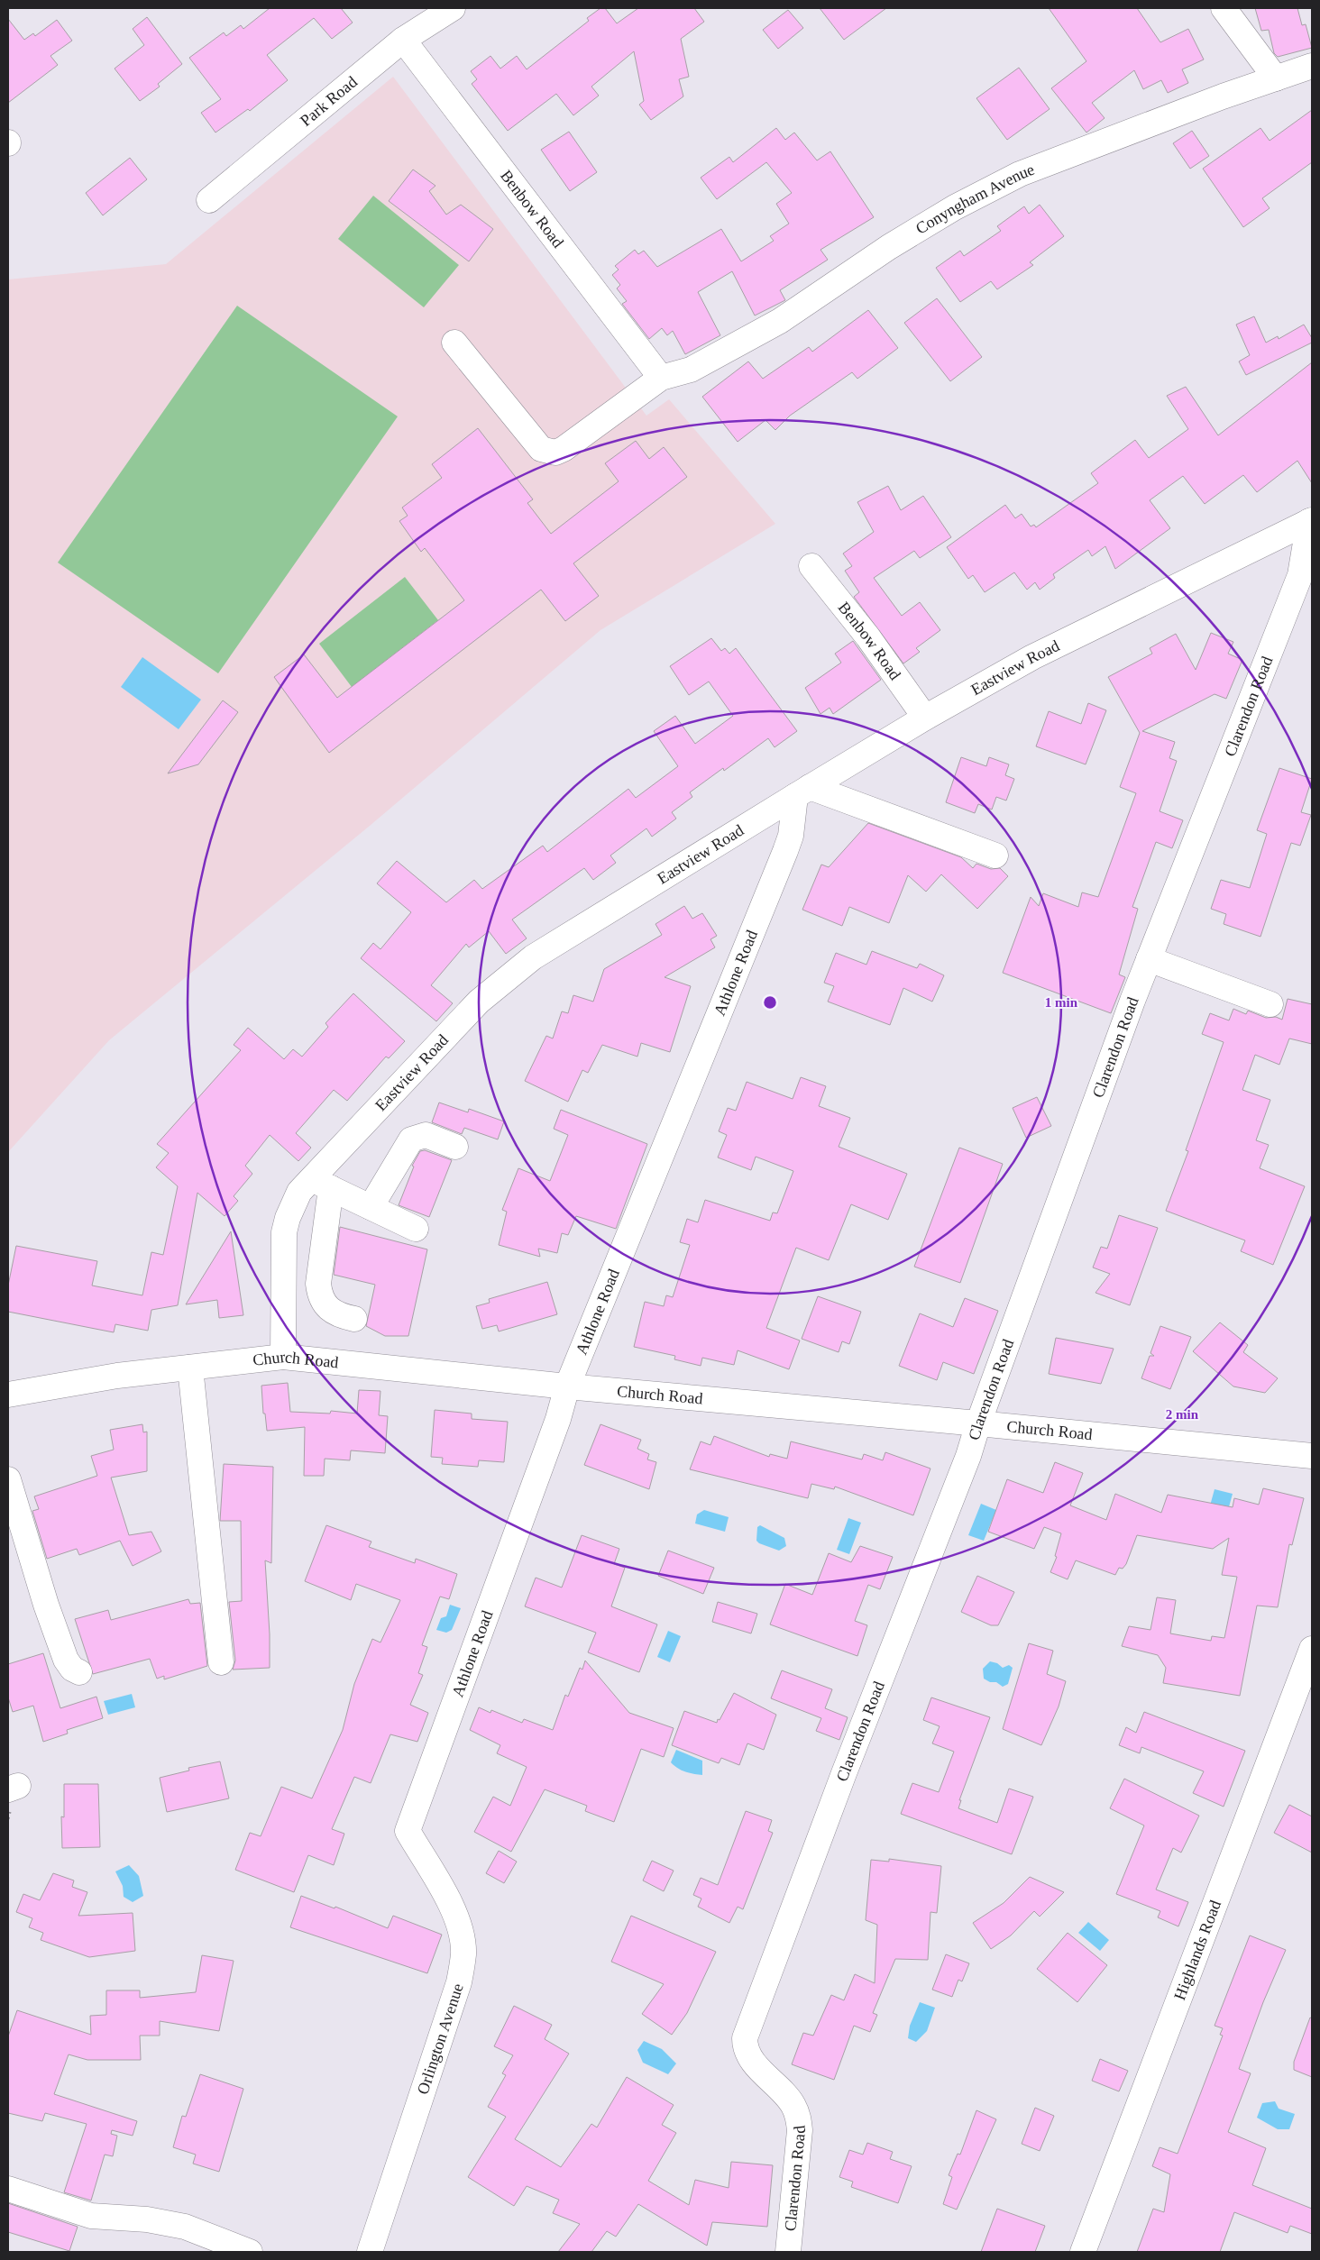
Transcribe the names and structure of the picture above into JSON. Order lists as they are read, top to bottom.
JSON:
{
  "streets": {
    "street": [
      "Park Road",
      "Conyngham Avenue",
      "Benbow Road",
      "Eastview Road",
      "Clarendon Road",
      "Athlone Road",
      "Church Road",
      "Highlands Road",
      "Orlington Avenue"
    ]
  },
  "crossings": [
    ["Park Road", "Benbow Road"],
    ["Conyngham Avenue", "Benbow Road"],
    ["Benbow Road", "Eastview Road"],
    ["Eastview Road", "Clarendon Road"],
    ["Eastview Road", "Athlone Road"],
    ["Eastview Road", "Church Road"],
    ["Clarendon Road", "Church Road"],
    ["Athlone Road", "Church Road"],
    ["Athlone Road", "Orlington Avenue"]
  ],
  "rings": ["1 min", "2 min"]
}
